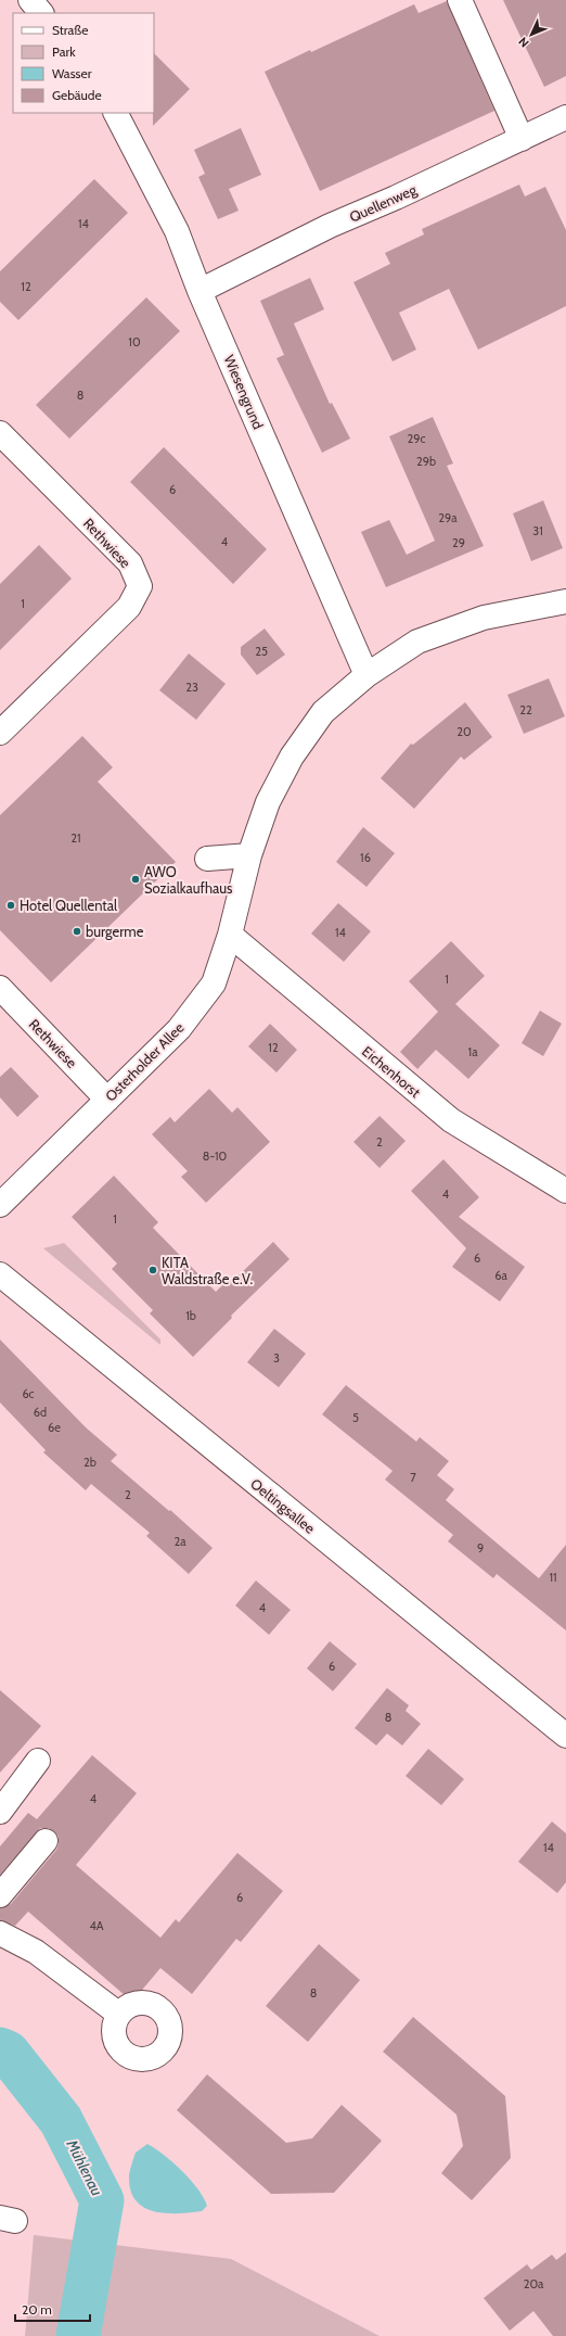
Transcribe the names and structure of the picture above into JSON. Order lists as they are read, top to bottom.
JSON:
{
  "streets": {
    "street": [
      "Quellenweg",
      "Wiesengrund",
      "Rethwiese",
      "Osterholder Allee",
      "Eichenhorst",
      "Oeltingsallee"
    ]
  },
  "crossings": [
    ["Quellenweg", "Wiesengrund"],
    ["Wiesengrund", "Osterholder Allee"],
    ["Rethwiese", "Osterholder Allee"],
    ["Osterholder Allee", "Eichenhorst"]
  ],
  "water": ["Mühlenau"],
  "places": [
    "AWO Sozialkaufhaus",
    "Hotel Quellental",
    "burgerme",
    "KITA Waldstraße e.V."
  ],
  "house_numbers": [
    "14",
    "12",
    "10",
    "8",
    "29c",
    "29b",
    "6",
    "29a",
    "31",
    "4",
    "29",
    "1",
    "25",
    "23",
    "22",
    "20",
    "21",
    "16",
    "14",
    "1",
    "12",
    "1a",
    "2",
    "8-10",
    "4",
    "1",
    "6",
    "6a",
    "1b",
    "3",
    "6c",
    "6d",
    "5",
    "6e",
    "2b",
    "7",
    "2",
    "2a",
    "9",
    "11",
    "4",
    "6",
    "8",
    "4",
    "14",
    "6",
    "4A",
    "8",
    "20a"
  ],
  "legend": [
    "Straße",
    "Park",
    "Wasser",
    "Gebäude"
  ],
  "scale_bar": "20 m",
  "north": "bottom left"
}
